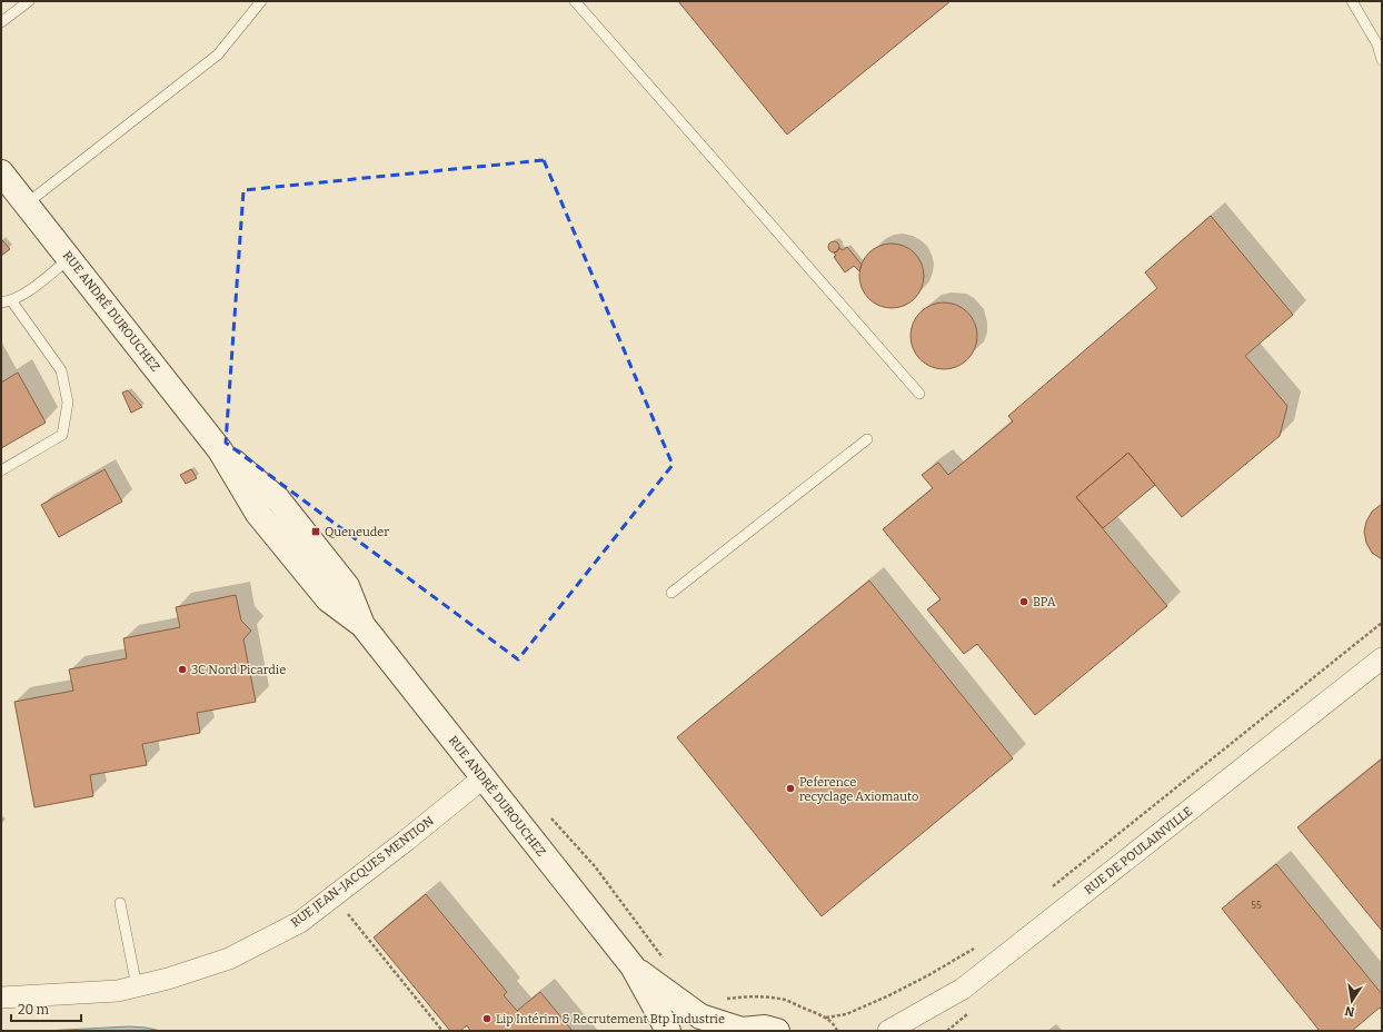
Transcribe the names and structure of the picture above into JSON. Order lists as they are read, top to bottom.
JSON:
{
  "streets": {
    "main road": ["RUE ANDRÉ DUROUCHEZ"],
    "street": ["RUE DE POULAINVILLE", "RUE JEAN-JACQUES MENTION"]
  },
  "crossings": [
    ["RUE ANDRÉ DUROUCHEZ", "RUE JEAN-JACQUES MENTION"]
  ],
  "places": {
    "transit": ["Queneuder"],
    "other": [
      "BPA",
      "3C Nord Picardie",
      "Peference recyclage Axiomauto",
      "Lip Intérim & Recrutement Btp Industrie"
    ]
  },
  "house_numbers": ["55"],
  "scale_bar": "20 m",
  "north": "bottom"
}
